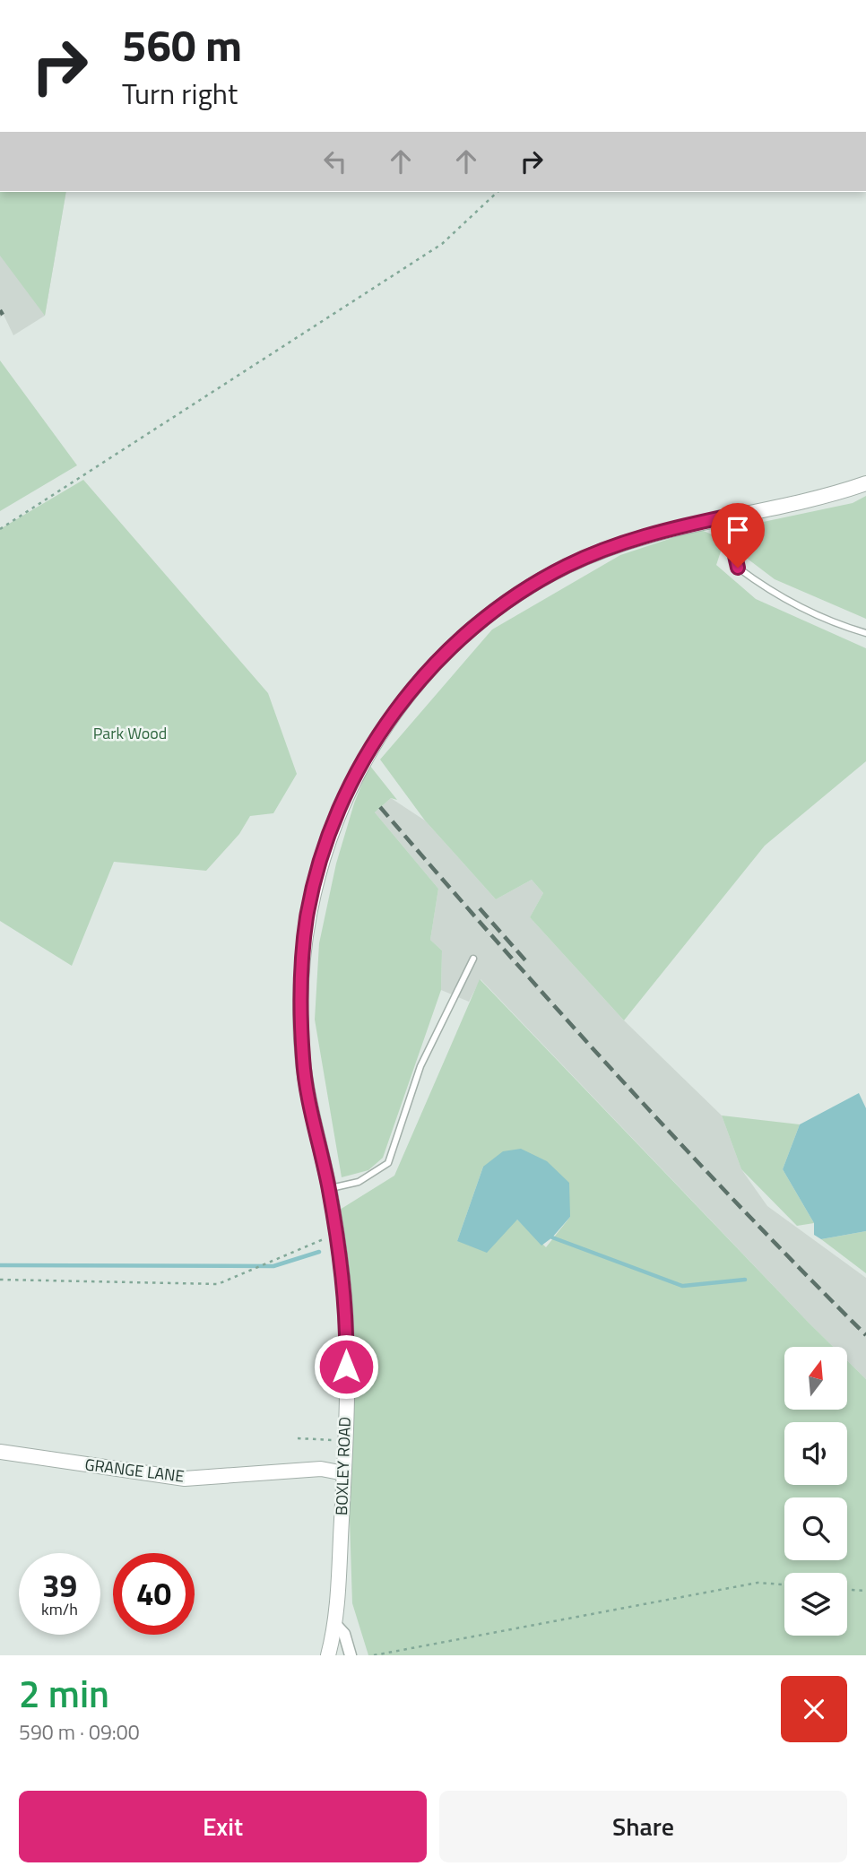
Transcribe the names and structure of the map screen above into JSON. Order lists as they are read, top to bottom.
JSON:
{
  "streets": {
    "street": ["BOXLEY ROAD", "GRANGE LANE"]
  },
  "crossings": [
    ["BOXLEY ROAD", "GRANGE LANE"]
  ],
  "parks": ["Park Wood"],
  "north": "top",
  "page": {
    "turn": ["560 m", "Turn right"],
    "speed": "39 km/h",
    "limit": "40",
    "heading": ["2 min", "590 m · 09:00"],
    "buttons": ["Exit", "Share"]
  }
}
